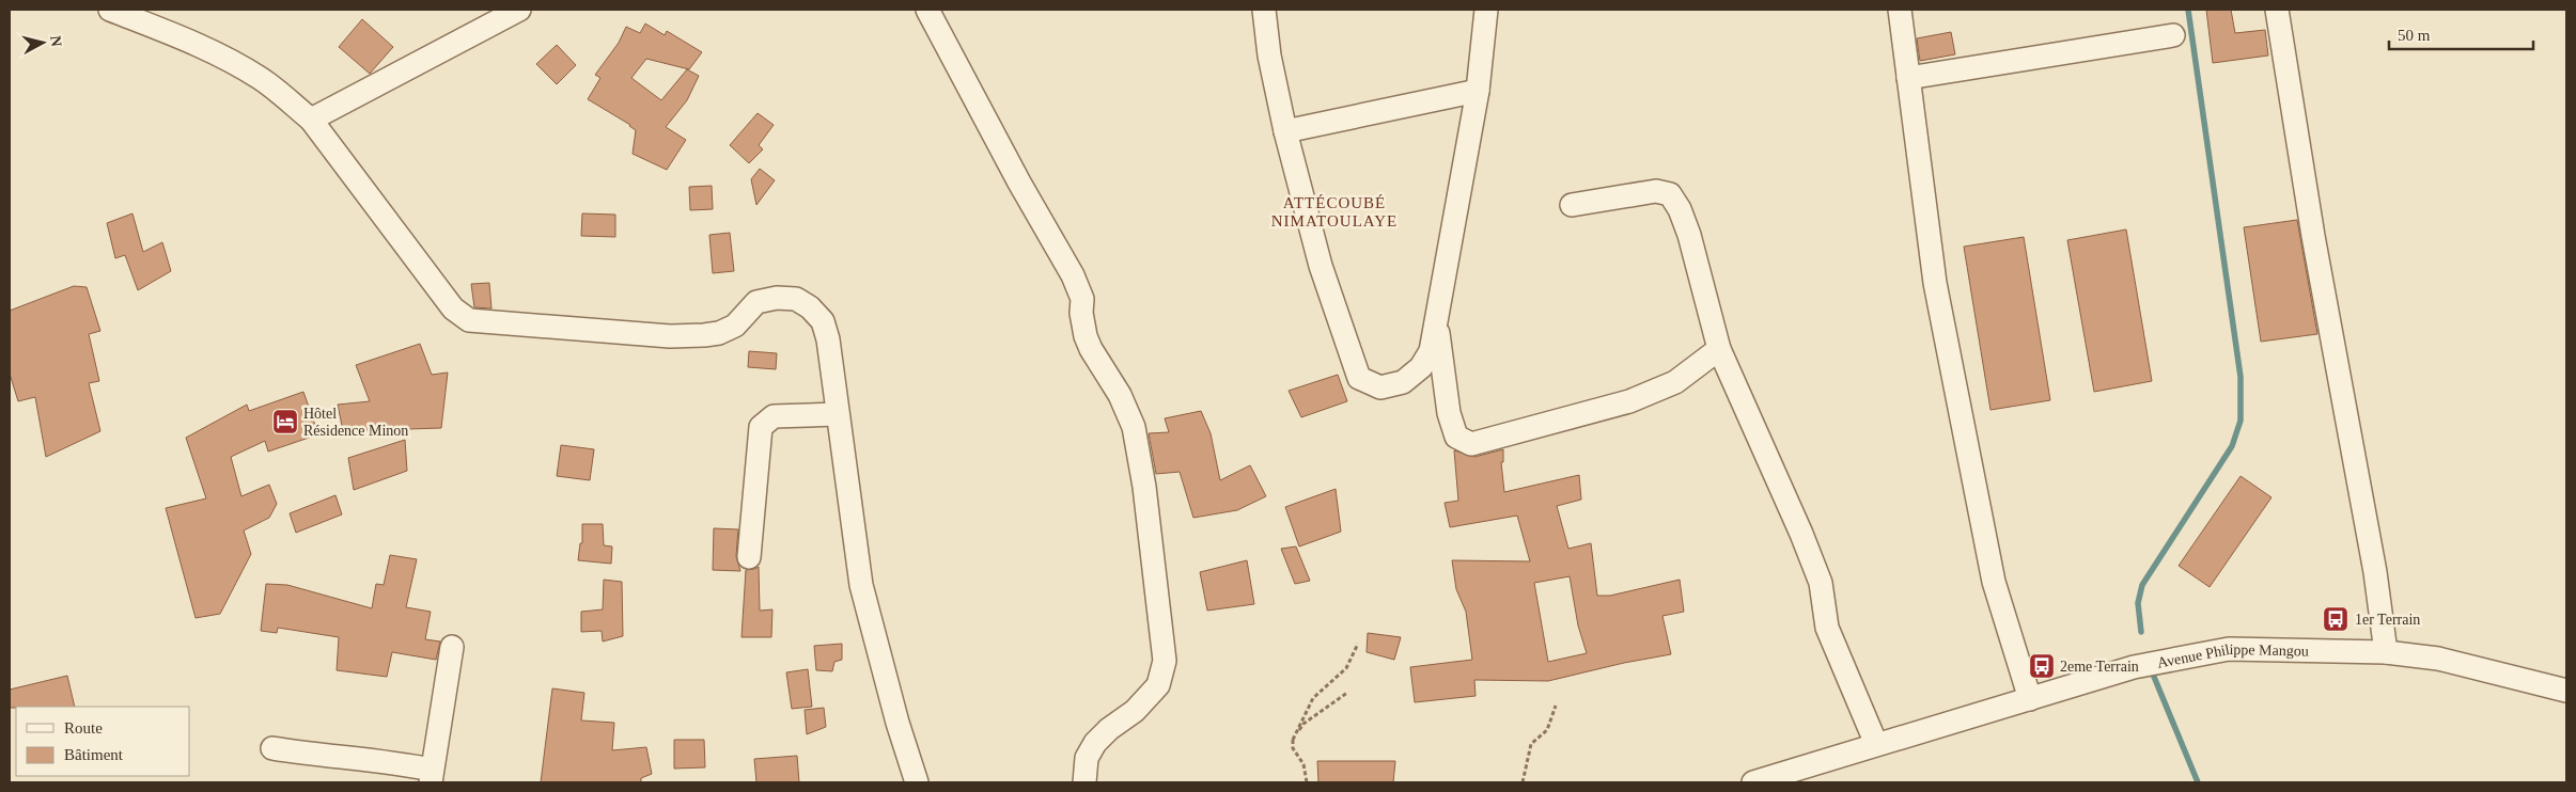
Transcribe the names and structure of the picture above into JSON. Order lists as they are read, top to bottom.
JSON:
{
  "streets": {
    "street": ["Avenue Philippe Mangou"]
  },
  "districts": ["ATTÉCOUBÉ NIMATOULAYE"],
  "places": {
    "hotel": ["Hôtel Résidence Minon"],
    "bus stop": ["1er Terrain", "2eme Terrain"]
  },
  "legend": ["Route", "Bâtiment"],
  "scale_bar": "50 m",
  "north": "right"
}
